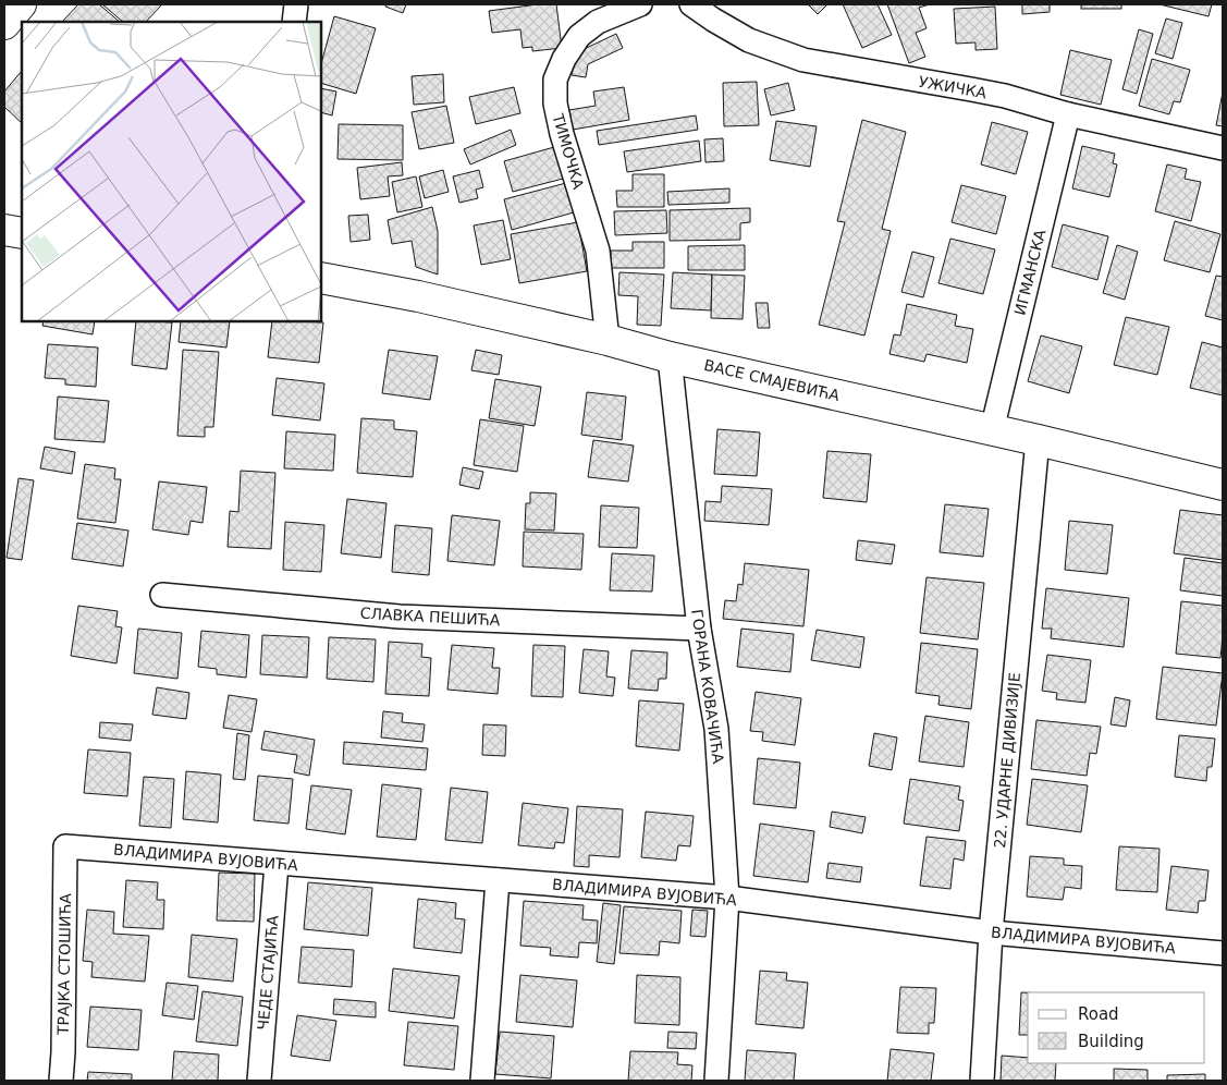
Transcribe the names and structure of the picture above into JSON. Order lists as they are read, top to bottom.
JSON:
{
  "streets": {
    "street": [
      "УЖИЧКА",
      "ТИМОЧКА",
      "ИГМАНСКА",
      "ВАСЕ СМАЈЕВИЋА",
      "СЛАВКА ПЕШИЋА",
      "ГОРАНА КОВАЧИЋА",
      "22. УДАРНЕ ДИВИЗИЈЕ",
      "ВЛАДИМИРА ВУЈОВИЋА",
      "ТРАЈКА СТОШИЋА",
      "ЧЕДЕ СТАЈИЋА"
    ]
  },
  "crossings": [
    ["УЖИЧКА", "ИГМАНСКА"],
    ["ТИМОЧКА", "ВАСЕ СМАЈЕВИЋА"],
    ["ИГМАНСКА", "ВАСЕ СМАЈЕВИЋА"],
    ["ВАСЕ СМАЈЕВИЋА", "ГОРАНА КОВАЧИЋА"],
    ["ВАСЕ СМАЈЕВИЋА", "22. УДАРНЕ ДИВИЗИЈЕ"],
    ["СЛАВКА ПЕШИЋА", "ГОРАНА КОВАЧИЋА"],
    ["ГОРАНА КОВАЧИЋА", "ВЛАДИМИРА ВУЈОВИЋА"],
    ["22. УДАРНЕ ДИВИЗИЈЕ", "ВЛАДИМИРА ВУЈОВИЋА"],
    ["ВЛАДИМИРА ВУЈОВИЋА", "ТРАЈКА СТОШИЋА"],
    ["ВЛАДИМИРА ВУЈОВИЋА", "ЧЕДЕ СТАЈИЋА"]
  ],
  "legend": ["Road", "Building"]
}
